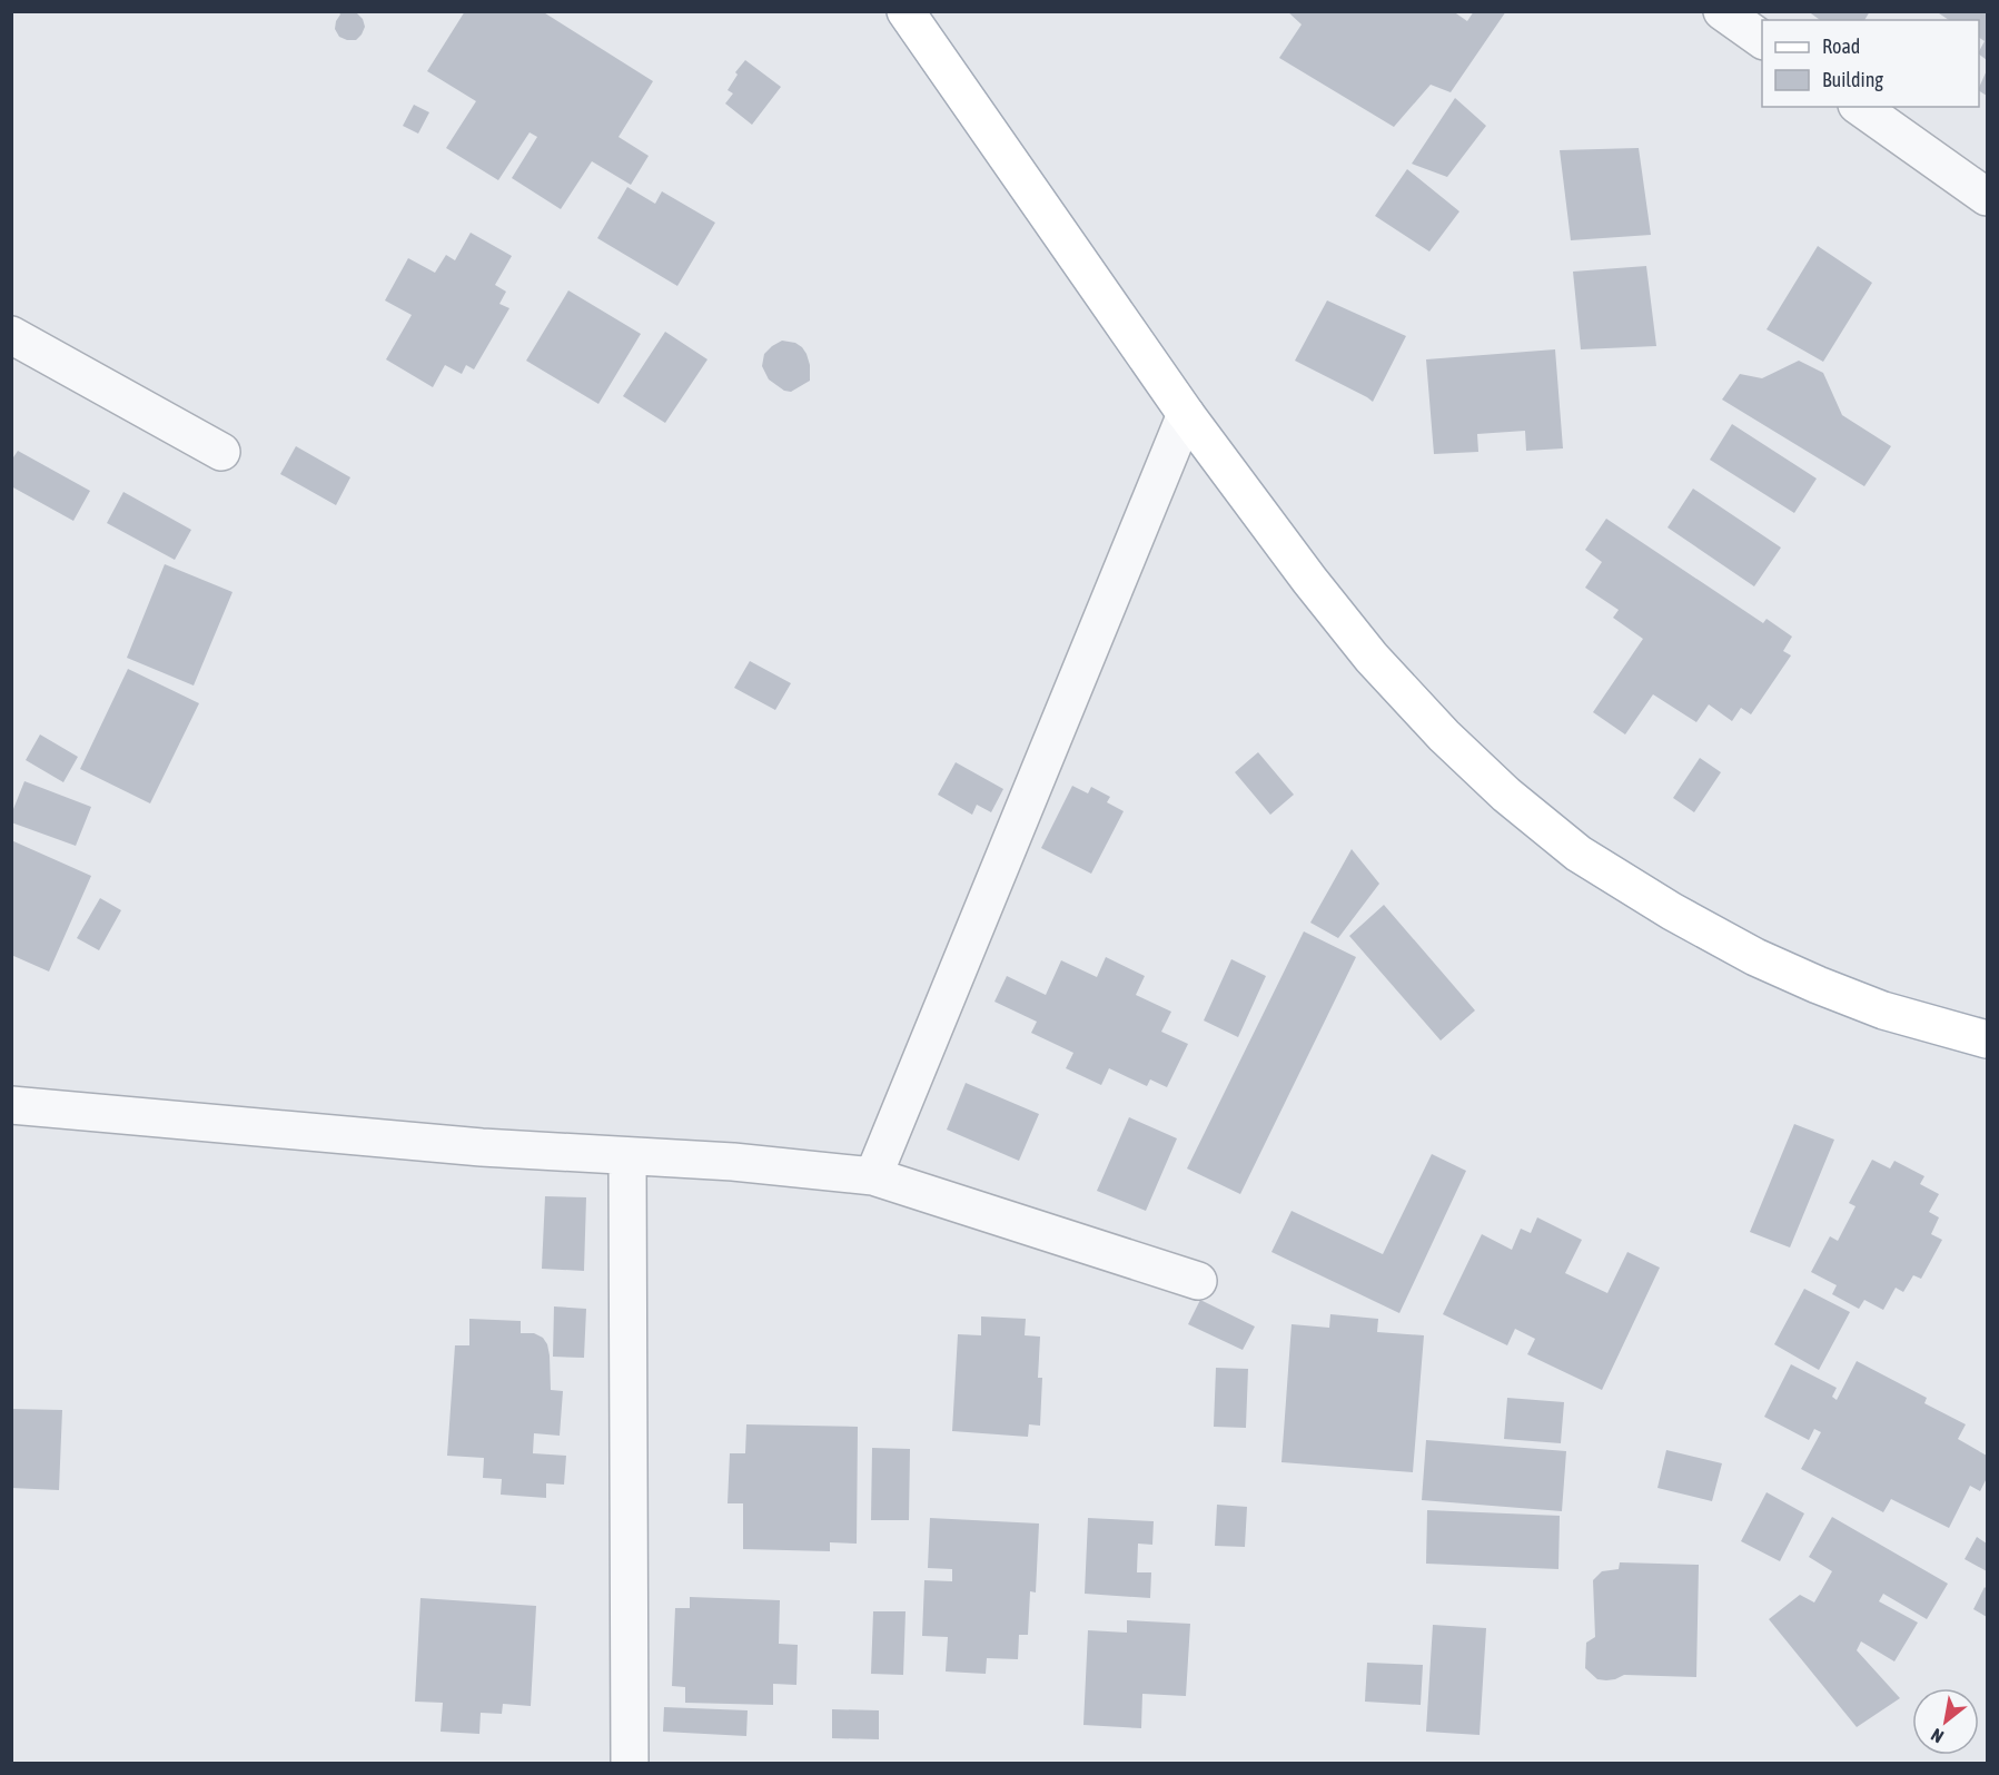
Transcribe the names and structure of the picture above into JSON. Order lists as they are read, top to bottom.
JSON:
{
  "legend": ["Road", "Building"],
  "north": "bottom left"
}
